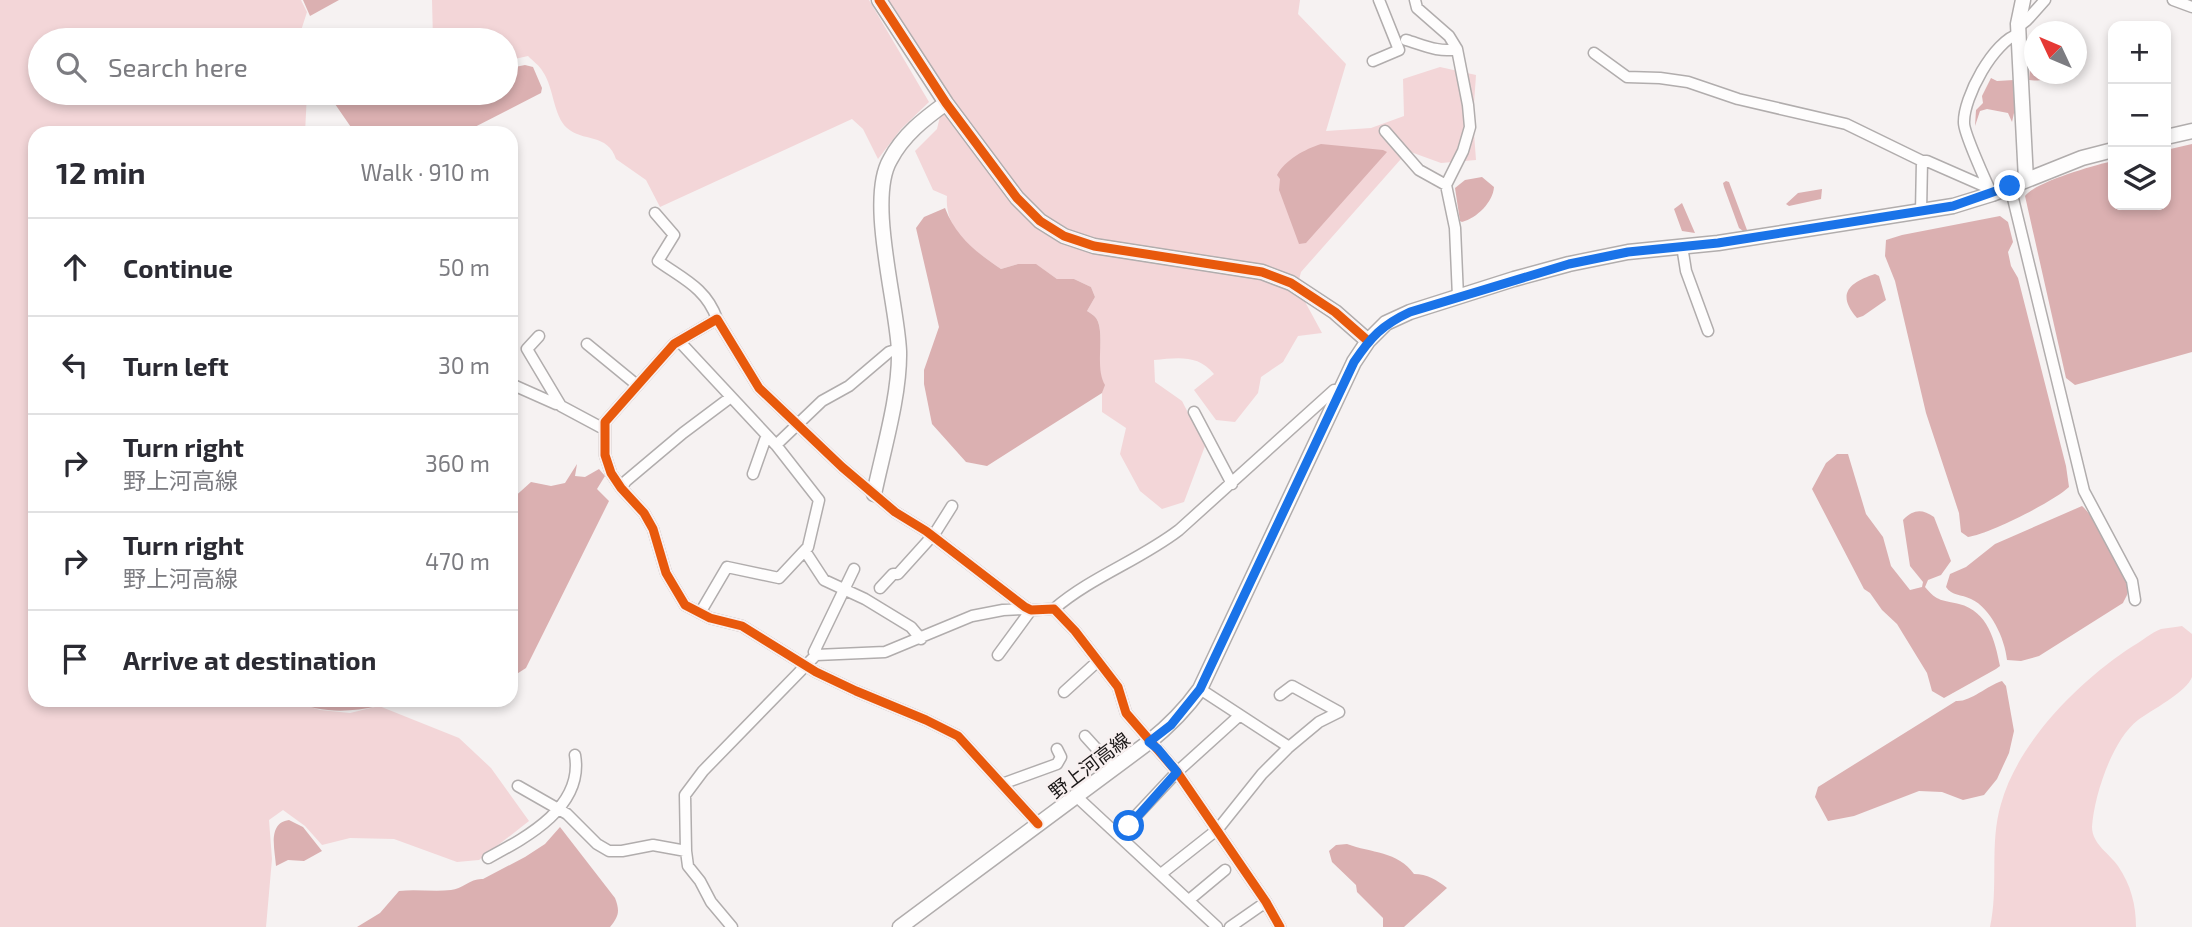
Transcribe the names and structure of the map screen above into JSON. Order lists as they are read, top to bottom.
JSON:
{
  "streets": {
    "main road": ["野上河高線"]
  },
  "north": "top left",
  "page": {
    "map_buttons": ["+", "−"],
    "search": "Search here",
    "heading": ["12 min", "Walk · 910 m"],
    "list": [
      ["Continue", "50 m"],
      ["Turn left", "30 m"],
      ["Turn right", "野上河高線", "360 m"],
      ["Turn right", "野上河高線", "470 m"],
      "Arrive at destination"
    ]
  }
}
